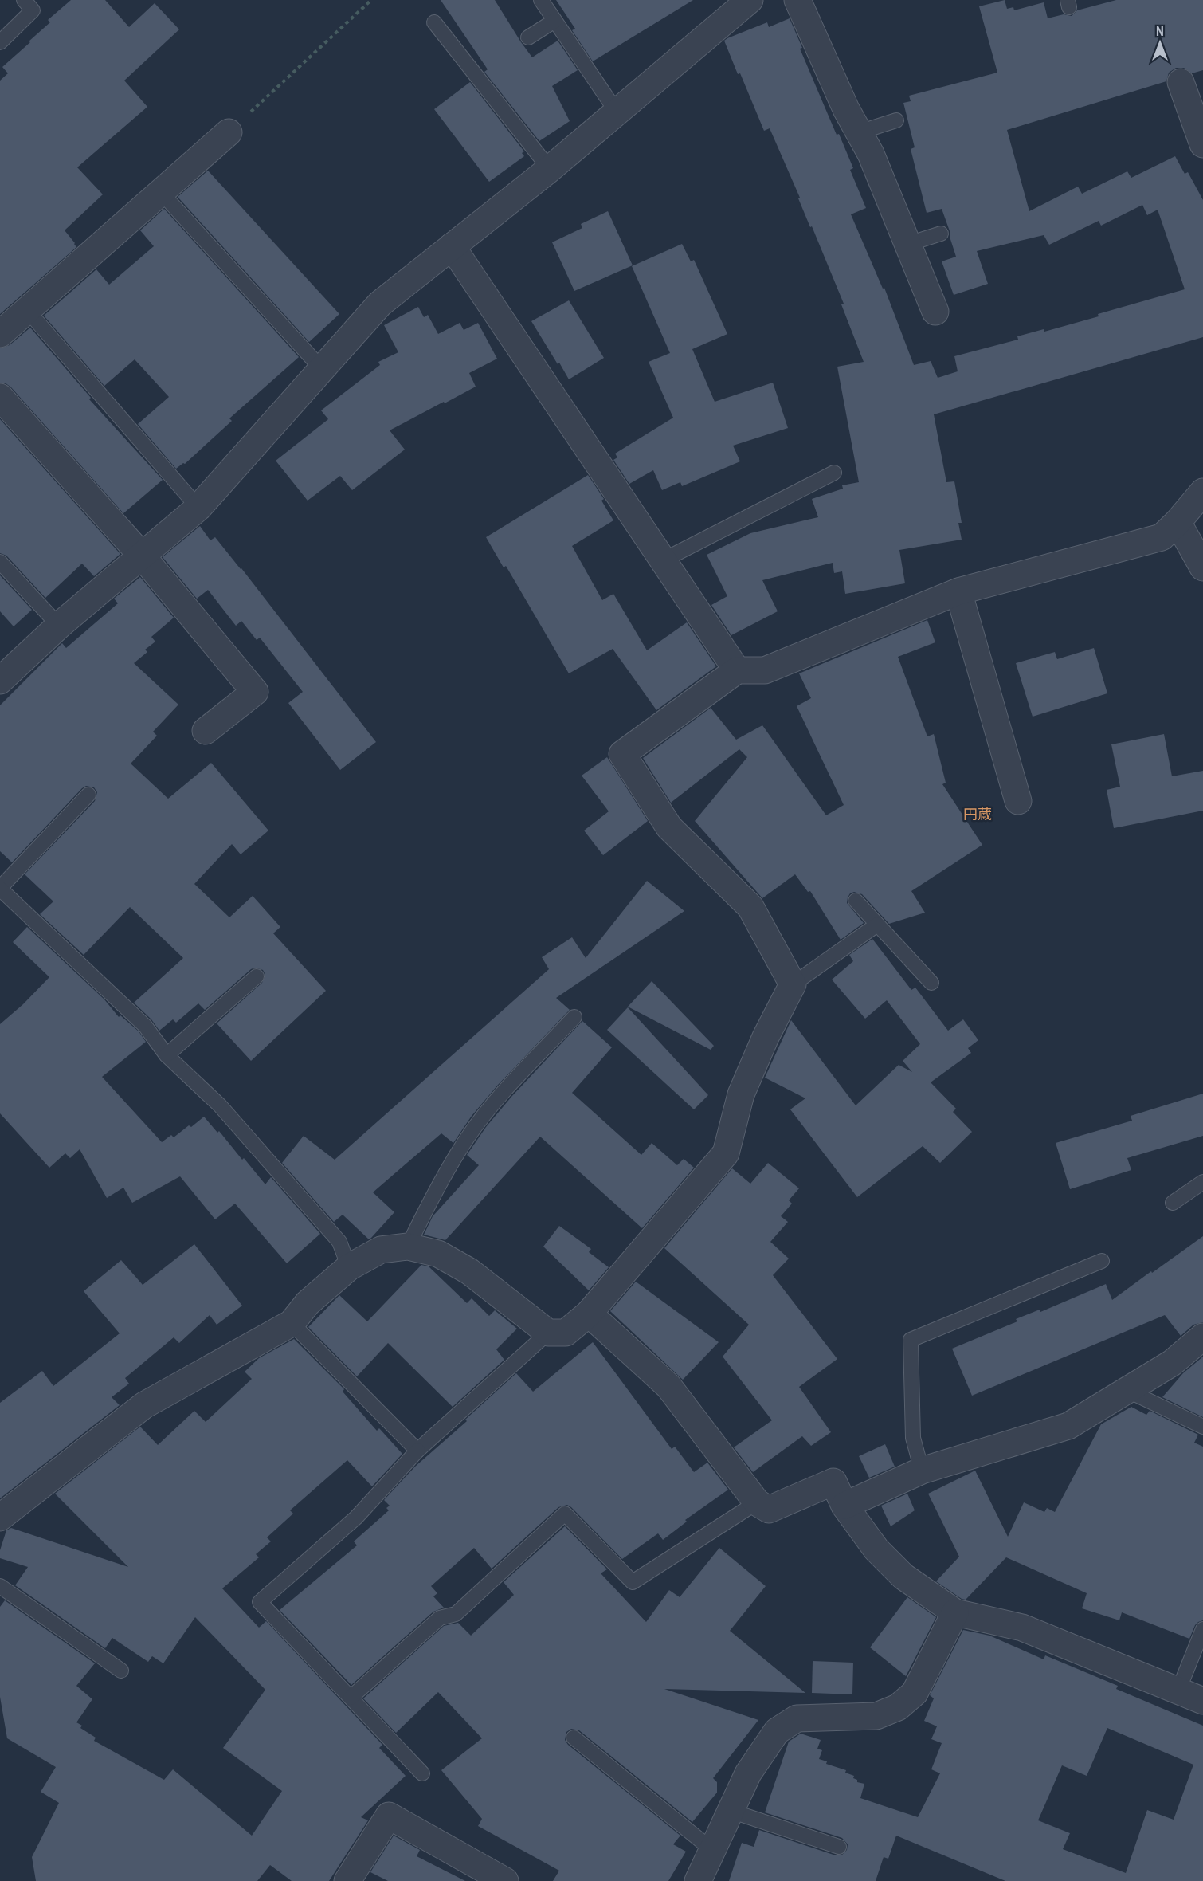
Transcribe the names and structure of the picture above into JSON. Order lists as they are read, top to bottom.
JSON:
{
  "districts": ["円蔵"],
  "north": "top"
}
